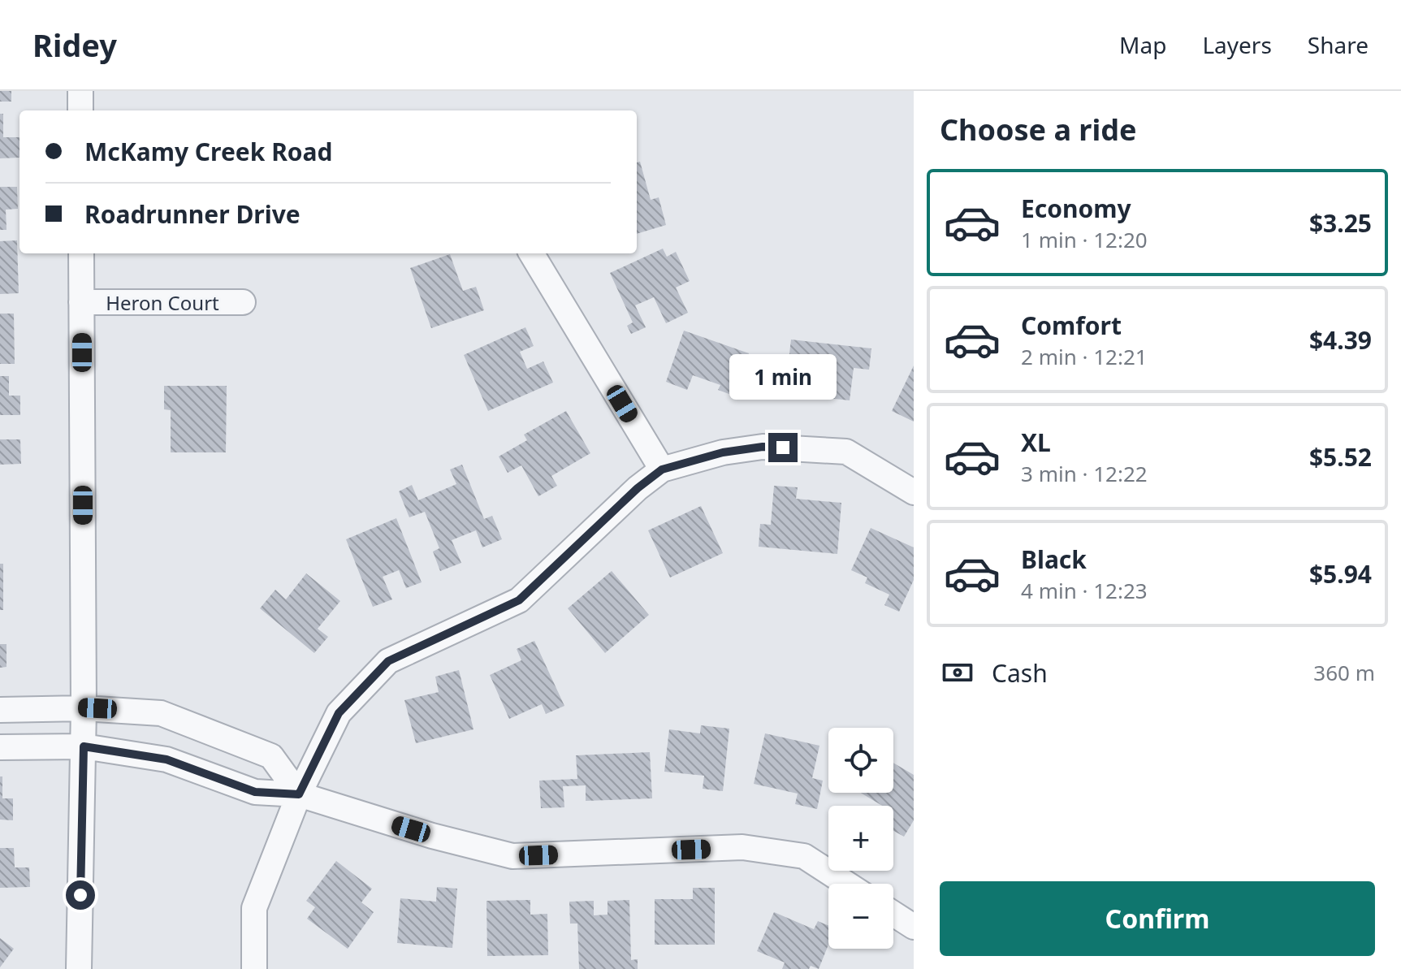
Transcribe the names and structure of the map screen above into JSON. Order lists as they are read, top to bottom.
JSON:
{
  "streets": {
    "street": ["Heron Court"]
  },
  "page": {
    "header": "Ridey",
    "nav": ["Map", "Layers", "Share"],
    "heading": "Choose a ride",
    "banner": ["McKamy Creek Road", "Roadrunner Drive"],
    "list": [
      {
        "name": "Economy",
        "note": "1 min · 12:20",
        "value": "$3.25"
      },
      {
        "name": "Comfort",
        "note": "2 min · 12:21",
        "value": "$4.39"
      },
      {
        "name": "XL",
        "note": "3 min · 12:22",
        "value": "$5.52"
      },
      {
        "name": "Black",
        "note": "4 min · 12:23",
        "value": "$5.94"
      }
    ],
    "bubble": "1 min",
    "pay": ["Cash", "360 m"],
    "map_buttons": ["+", "−"],
    "buttons": "Confirm"
  }
}
